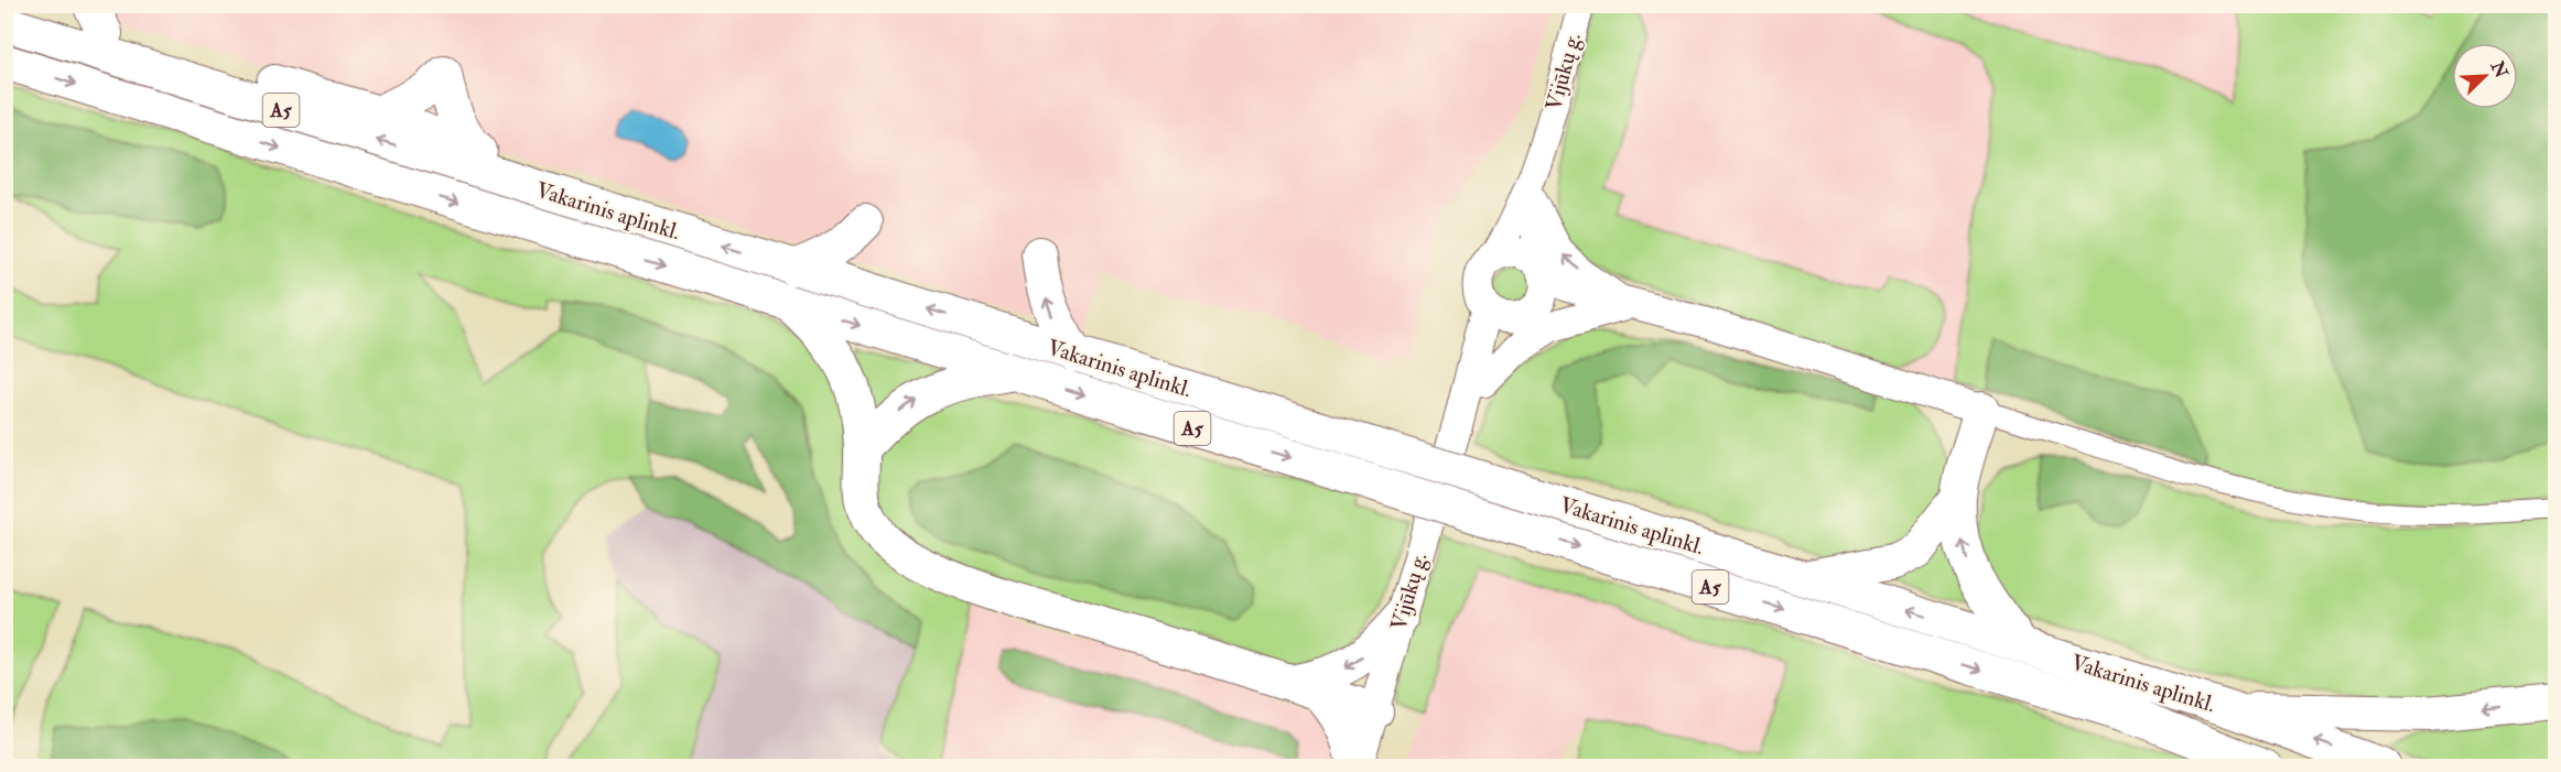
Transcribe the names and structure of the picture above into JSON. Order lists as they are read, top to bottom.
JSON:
{
  "streets": {
    "highway": ["A5", "Vakarinis aplinkl."],
    "main road": ["Vijūkų g."]
  },
  "north": "top right"
}
